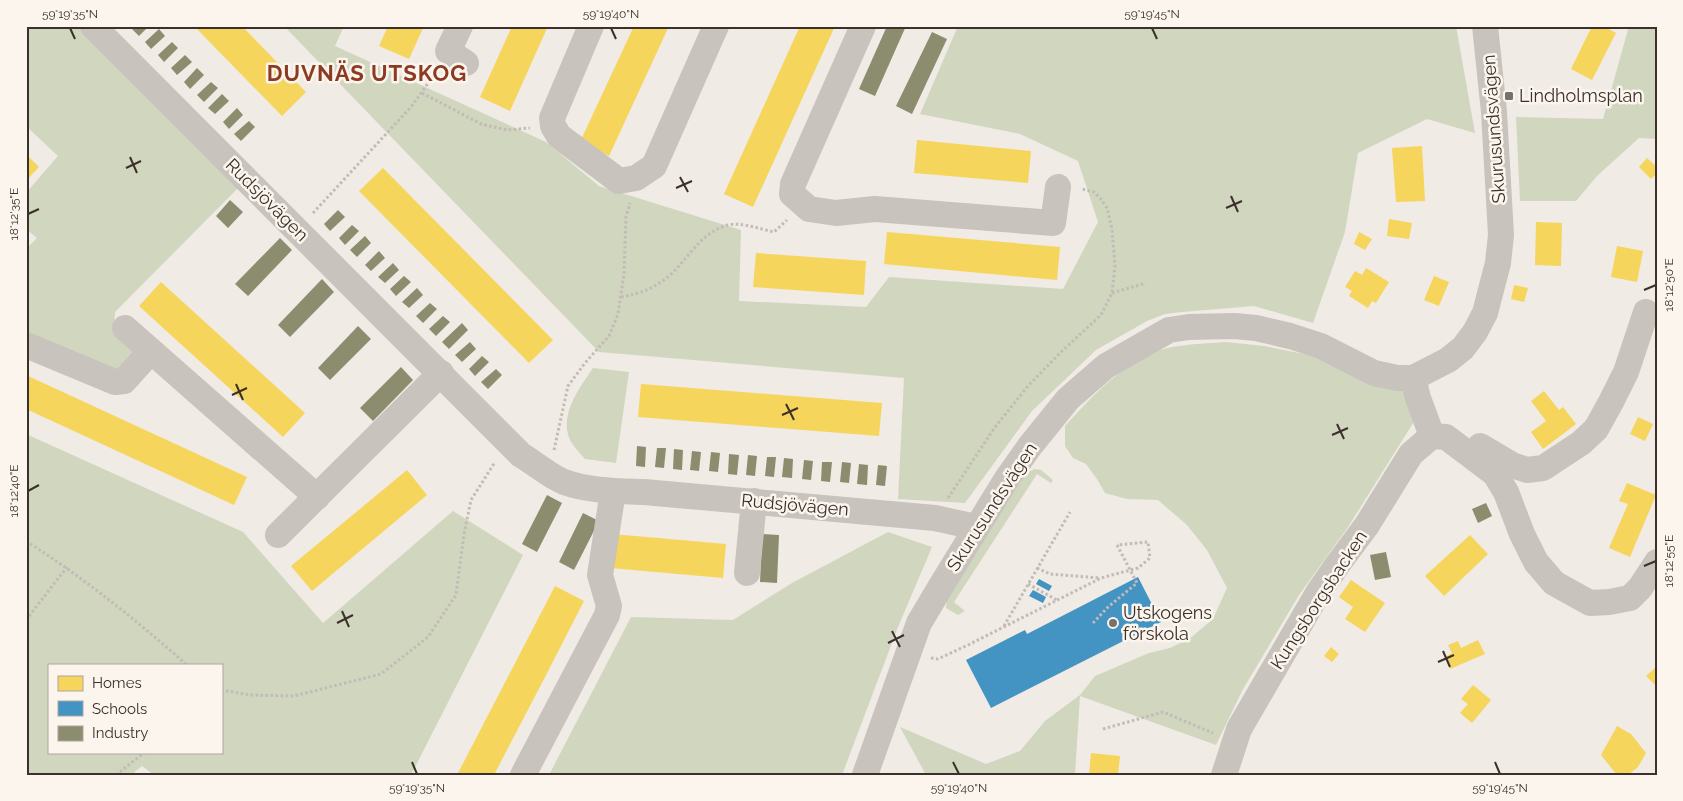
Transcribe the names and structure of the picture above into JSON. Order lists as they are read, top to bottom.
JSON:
{
  "streets": {
    "street": ["Skurusundsvägen", "Rudsjövägen", "Kungsborgsbacken"]
  },
  "crossings": [
    ["Skurusundsvägen", "Rudsjövägen"]
  ],
  "districts": ["DUVNÄS UTSKOG"],
  "places": {
    "transit": ["Lindholmsplan"],
    "other": ["Utskogens förskola"]
  },
  "legend": ["Homes", "Schools", "Industry"],
  "coordinates": [
    "59°19'35\"N",
    "59°19'40\"N",
    "59°19'45\"N",
    "18°12'35\"E",
    "18°12'50\"E",
    "18°12'40\"E",
    "18°12'55\"E"
  ]
}
